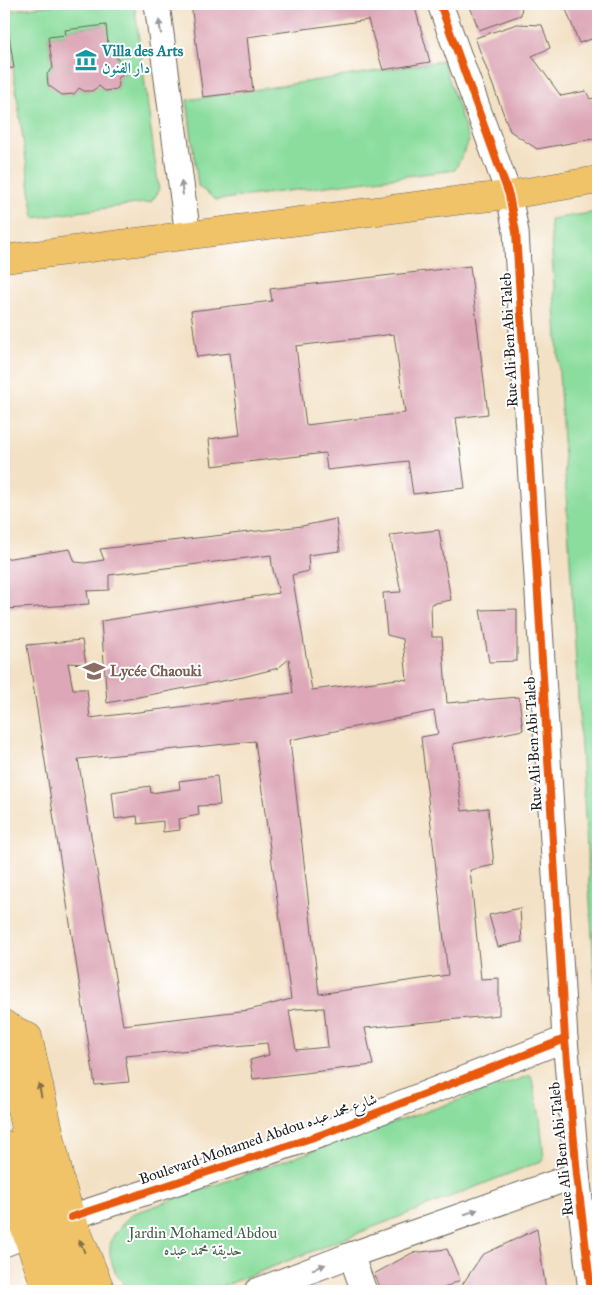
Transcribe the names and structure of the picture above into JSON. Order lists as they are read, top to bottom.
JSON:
{
  "streets": {
    "street": ["Rue Ali Ben Abi Taleb", "Boulevard Mohamed Abdou شارع محمد عبده"]
  },
  "crossings": [
    ["Rue Ali Ben Abi Taleb", "Boulevard Mohamed Abdou شارع محمد عبده"]
  ],
  "parks": ["Jardin Mohamed Abdou حديقة محمد عبده"],
  "places": {
    "museum": ["Villa des Arts دار الفنون"],
    "school or university": ["Lycée Chaouki"]
  }
}
